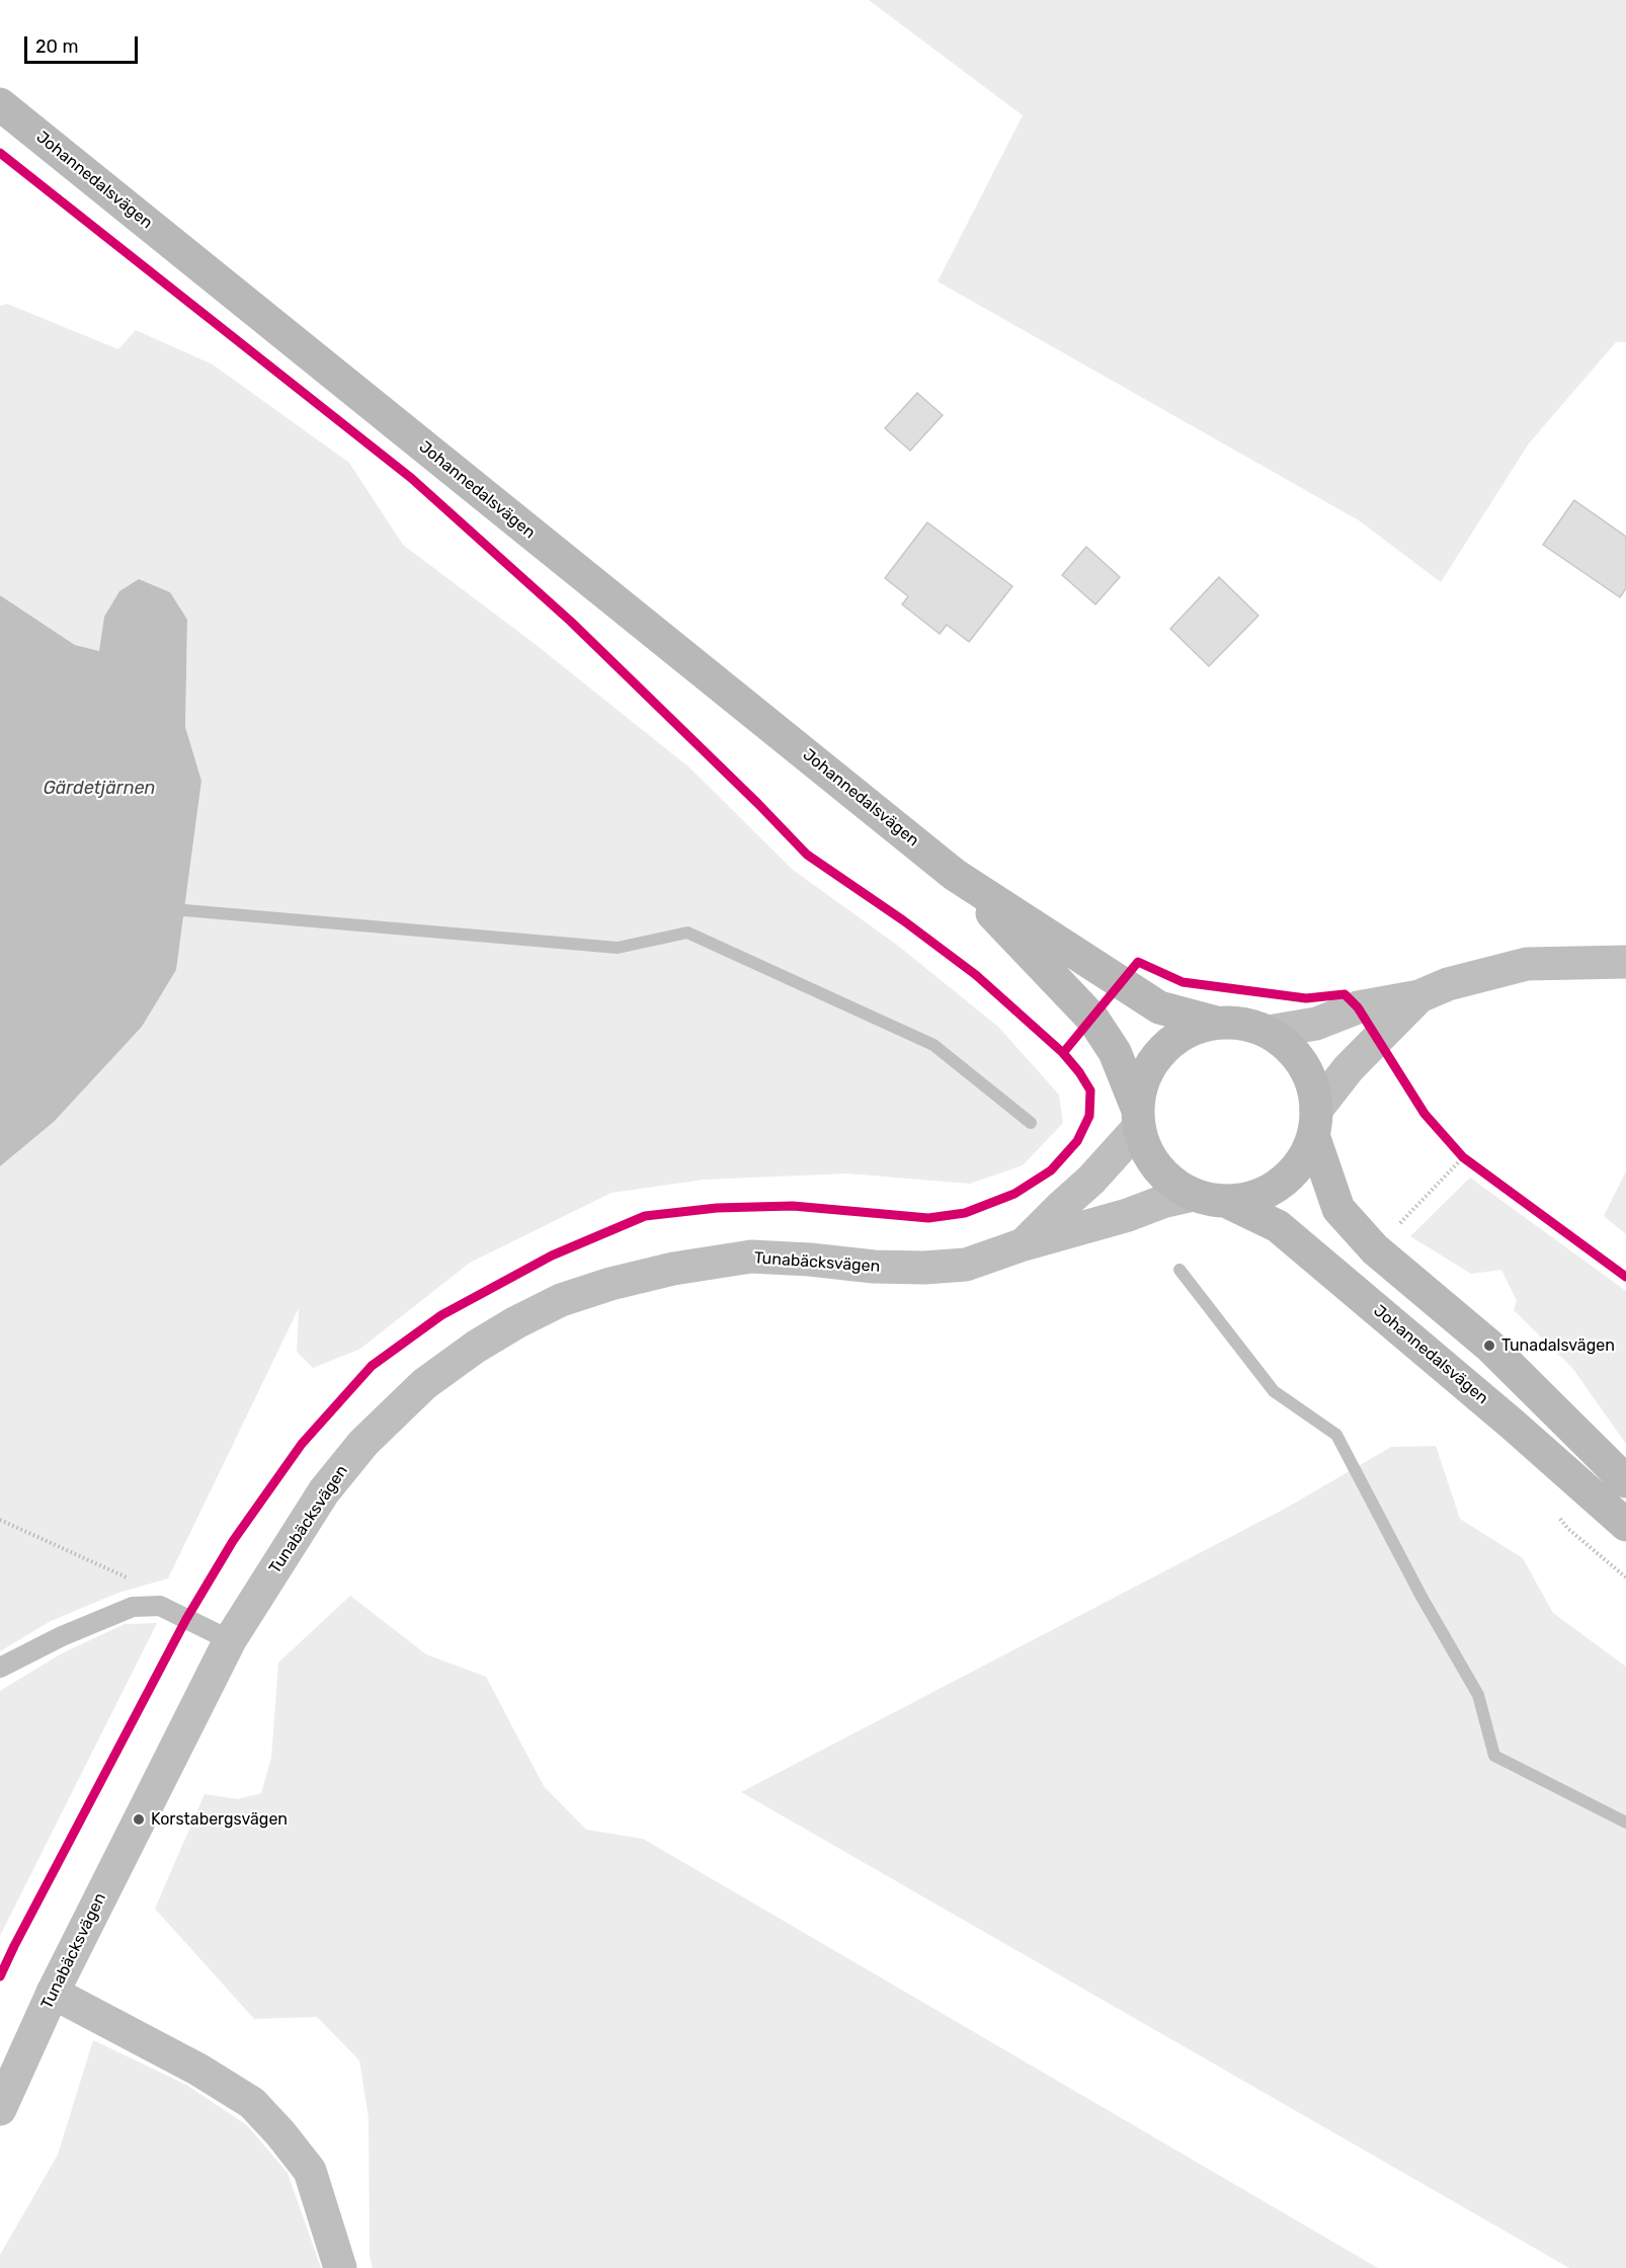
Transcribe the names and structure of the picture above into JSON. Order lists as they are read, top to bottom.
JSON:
{
  "streets": {
    "main road": ["Johannedalsvägen"],
    "street": ["Tunabäcksvägen"]
  },
  "crossings": [
    ["Johannedalsvägen", "Tunabäcksvägen"]
  ],
  "water": ["Gärdetjärnen"],
  "places": ["Tunadalsvägen", "Korstabergsvägen"],
  "scale_bar": "20 m"
}
